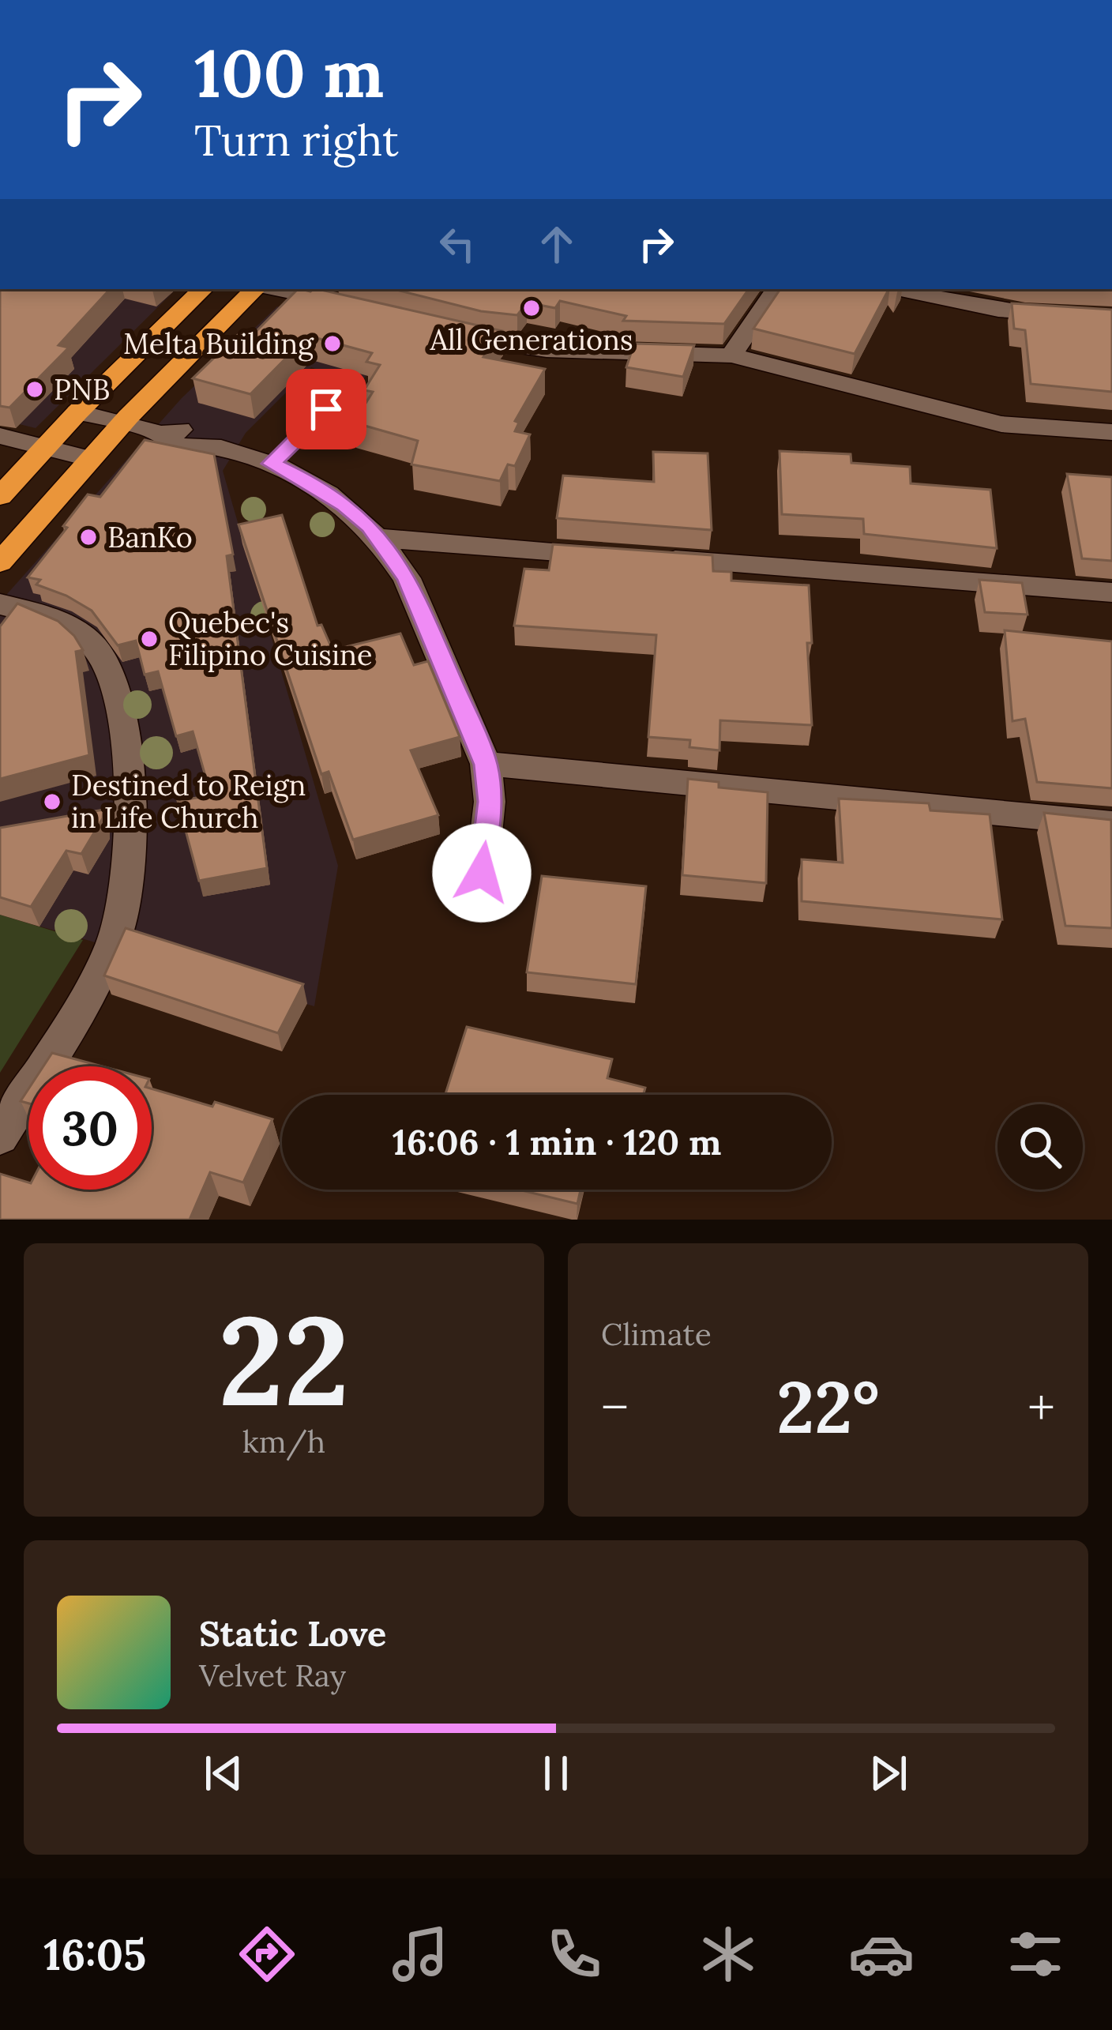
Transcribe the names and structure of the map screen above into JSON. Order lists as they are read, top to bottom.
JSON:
{
  "places": [
    "All Generations",
    "Melta Building",
    "PNB",
    "BanKo",
    "Quebec's Filipino Cuisine",
    "Destined to Reign in Life Church"
  ],
  "page": {
    "turn": ["100 m", "Turn right"],
    "limit": "30",
    "trip": "16:06 · 1 min · 120 m",
    "tile": [
      ["22", "km/h"],
      "Climate"
    ],
    "heat": ["−", "22°", "+"],
    "song": ["Static Love", "Velvet Ray"],
    "tabs": "16:05"
  }
}
